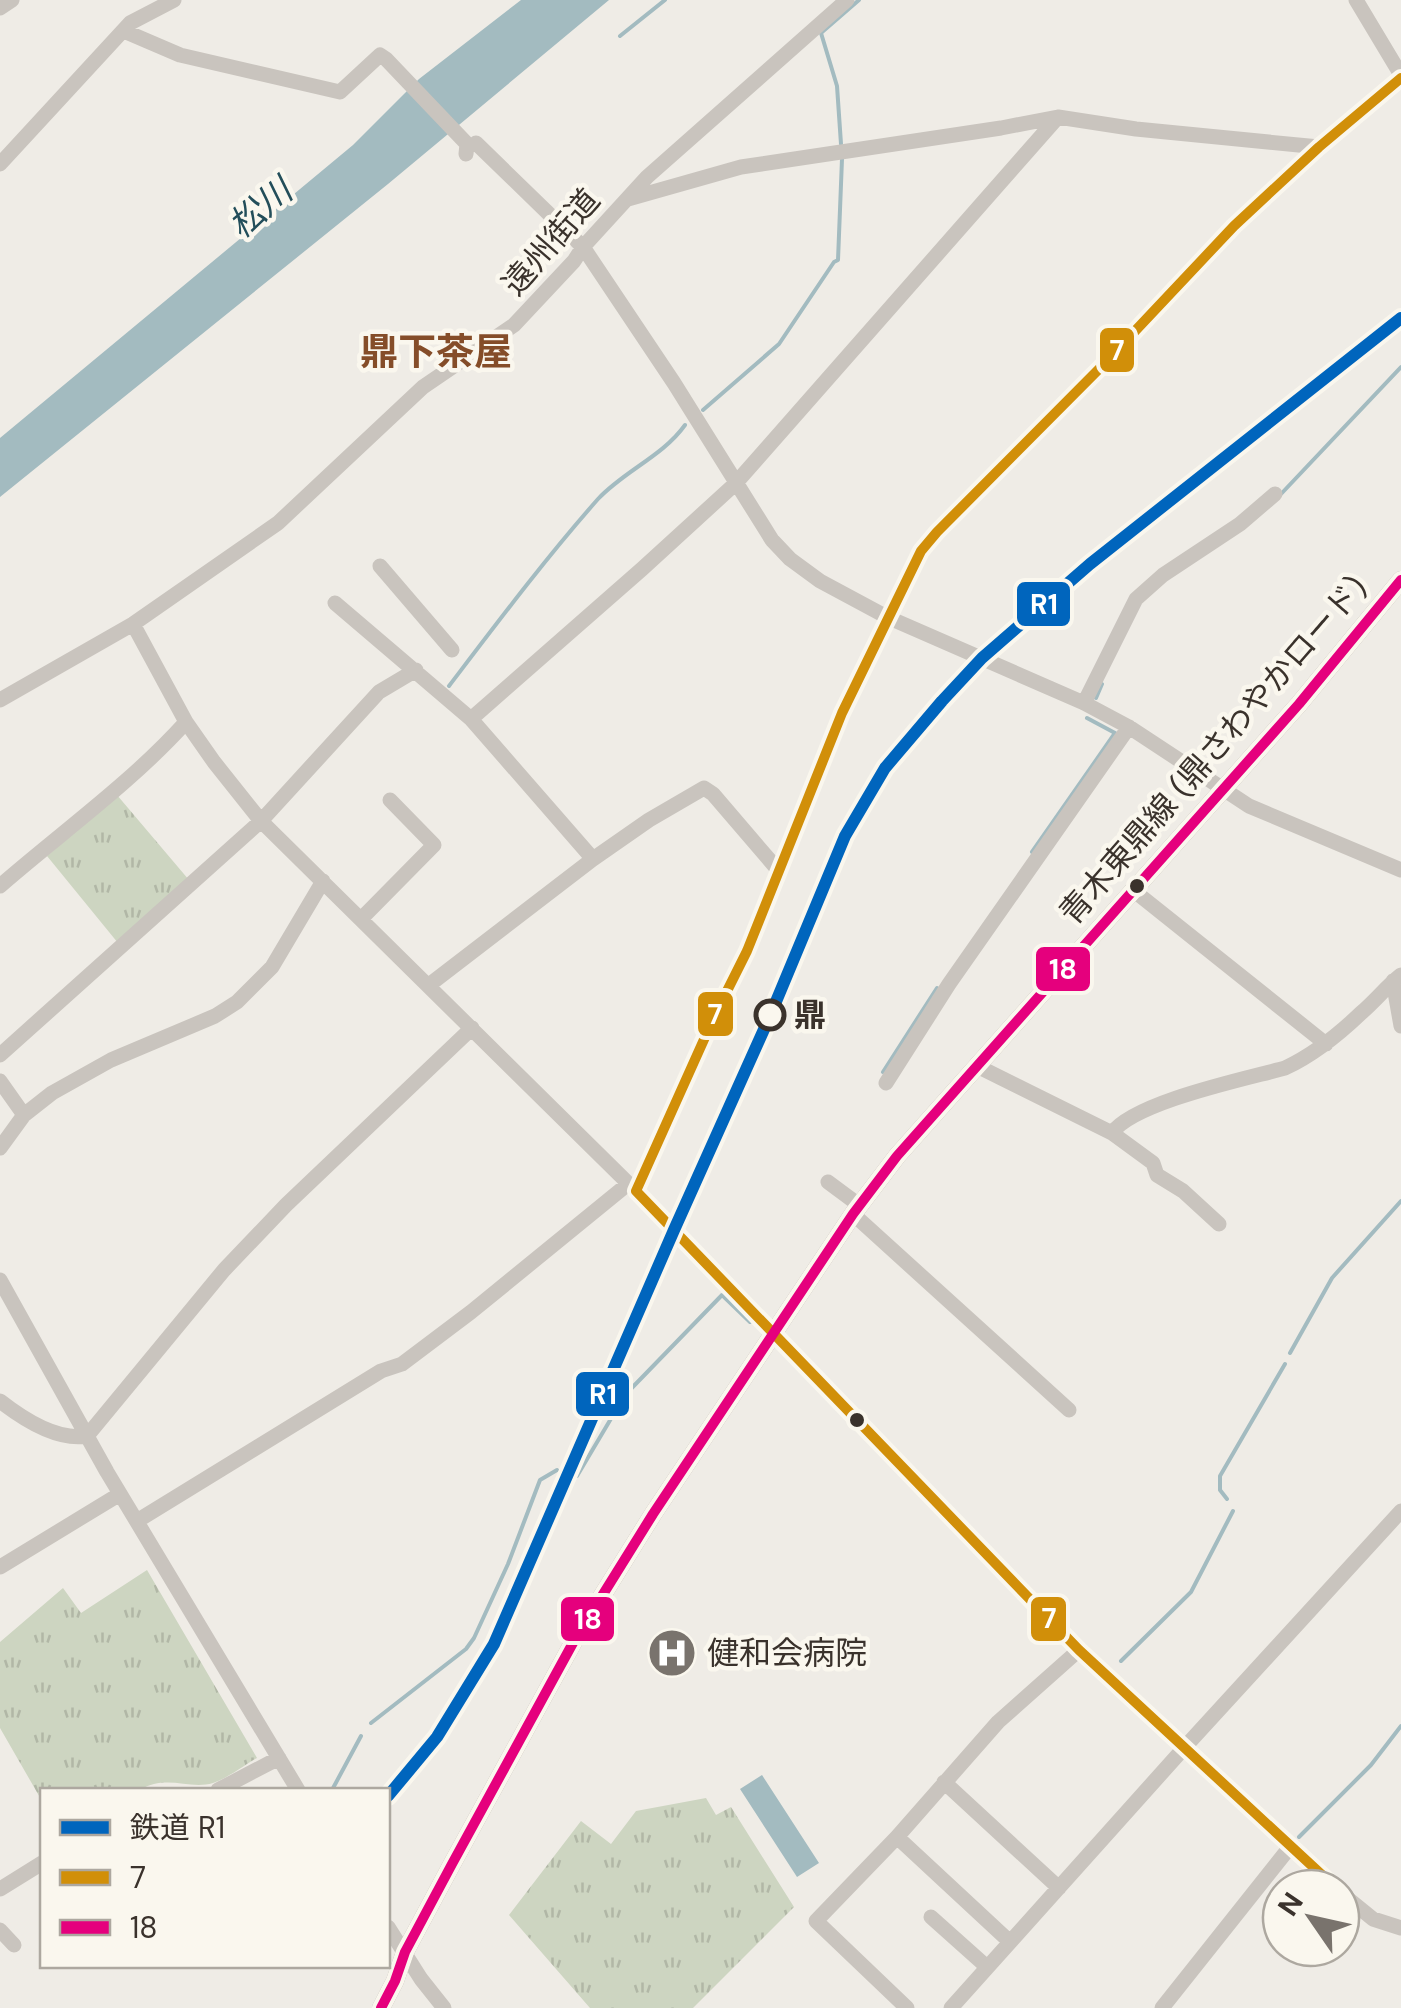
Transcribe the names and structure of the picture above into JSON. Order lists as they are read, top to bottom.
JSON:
{
  "streets": {
    "main road": ["青木東鼎線 (鼎さわやかロード)"],
    "street": ["遠州街道"]
  },
  "districts": ["鼎下茶屋"],
  "water": ["松川"],
  "places": {
    "other": ["鼎"],
    "hospital": ["健和会病院"]
  },
  "lines": ["transit line 7", "rail line R1", "transit line 18"],
  "legend": ["鉄道 R1", "7", "18"],
  "north": "top left"
}
